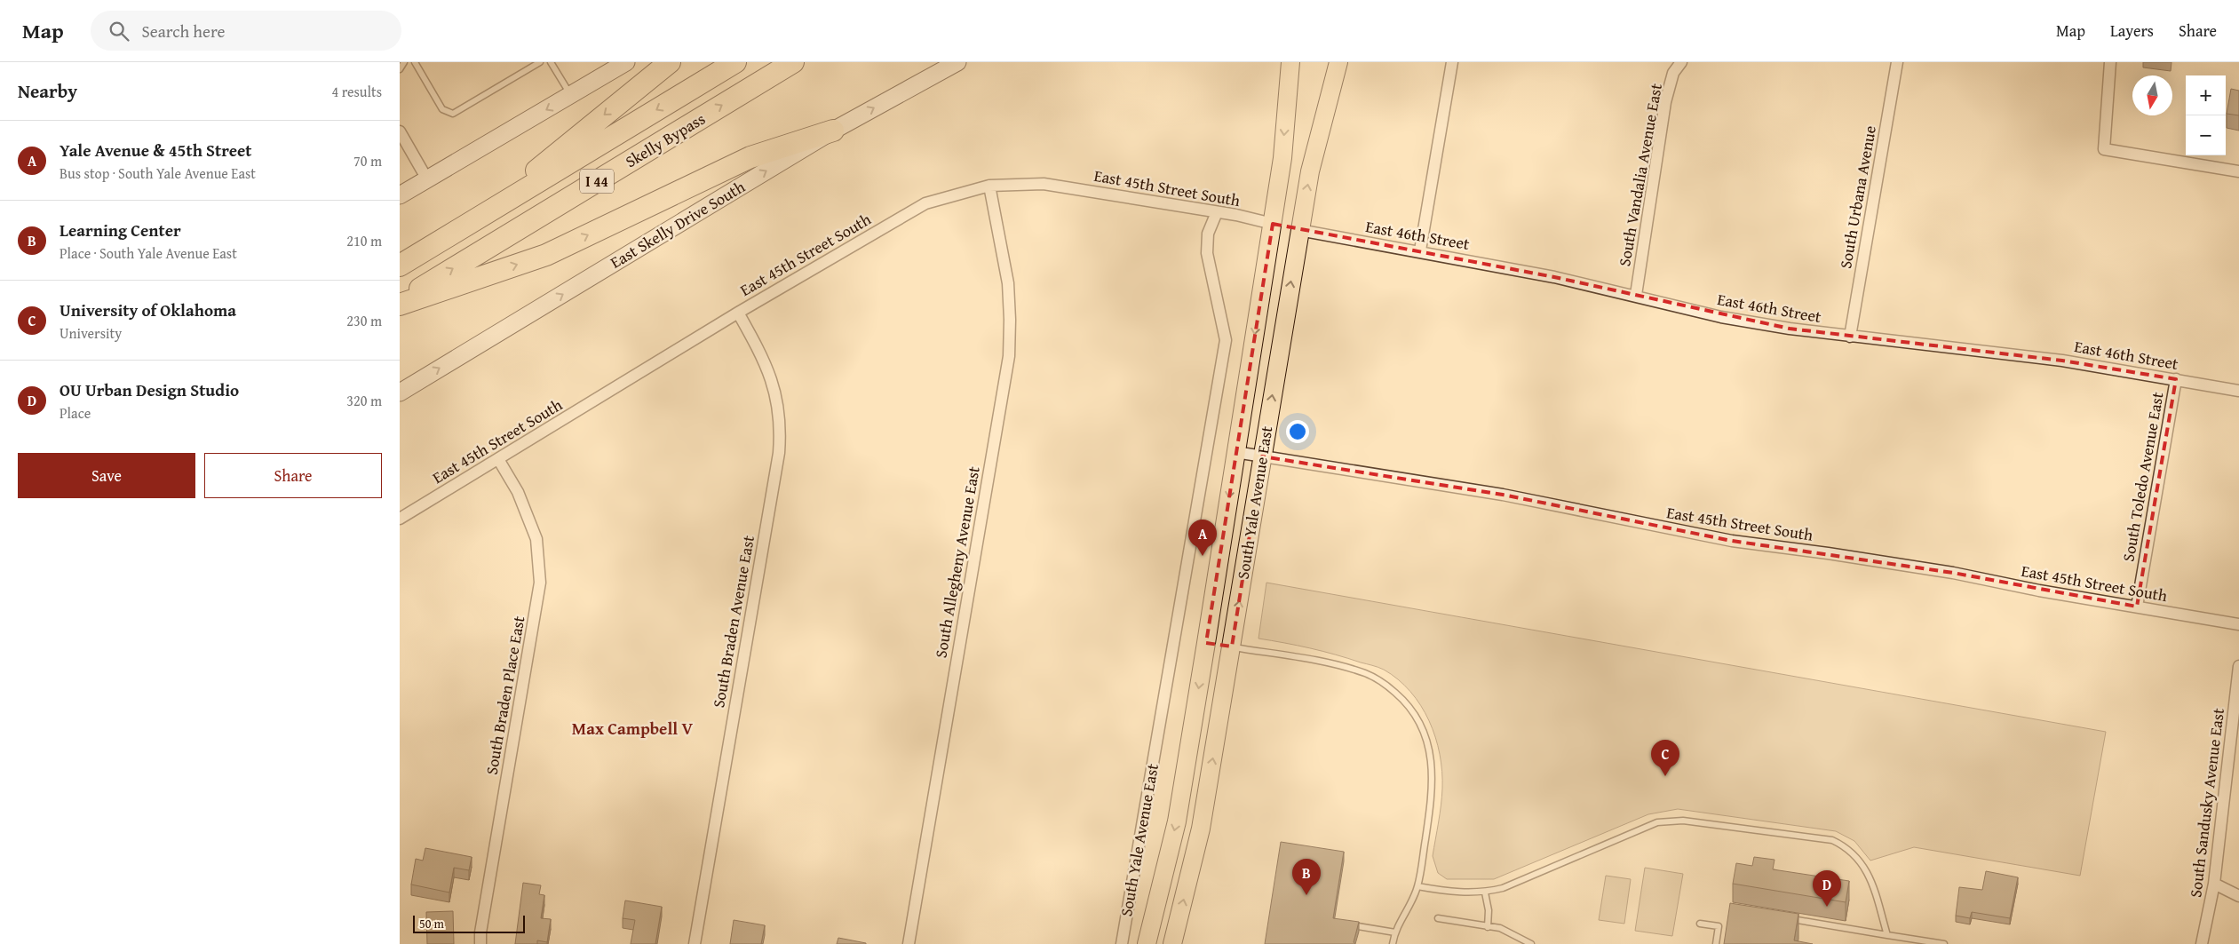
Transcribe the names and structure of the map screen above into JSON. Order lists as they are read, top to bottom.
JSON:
{
  "streets": {
    "highway": ["Skelly Bypass", "I 44"],
    "main road": ["East Skelly Drive South", "South Yale Avenue East"],
    "street": [
      "South Vandalia Avenue East",
      "East 45th Street South",
      "South Urbana Avenue",
      "East 46th Street",
      "South Toledo Avenue East",
      "South Allegheny Avenue East",
      "South Braden Avenue East",
      "South Braden Place East",
      "South Sandusky Avenue East"
    ]
  },
  "crossings": [
    ["South Vandalia Avenue East", "East 46th Street"],
    ["East 45th Street South", "South Toledo Avenue East"],
    ["East 45th Street South", "South Yale Avenue East"],
    ["East 45th Street South", "South Allegheny Avenue East"],
    ["East 45th Street South", "South Braden Avenue East"],
    ["East 45th Street South", "South Braden Place East"],
    ["South Urbana Avenue", "East 46th Street"],
    ["East 46th Street", "South Toledo Avenue East"],
    ["East 46th Street", "South Yale Avenue East"]
  ],
  "one_way": ["East Skelly Drive South"],
  "districts": ["Max Campbell V"],
  "scale_bar": "50 m",
  "north": "bottom",
  "page": {
    "header": "Map",
    "search": "Search here",
    "nav": ["Map", "Layers", "Share"],
    "heading": ["Nearby", "4 results"],
    "map_buttons": ["+", "−"],
    "list": [
      {
        "mark": "A",
        "name": "Yale Avenue & 45th Street",
        "note": "Bus stop · South Yale Avenue East",
        "value": "70 m"
      },
      {
        "mark": "B",
        "name": "Learning Center",
        "note": "Place · South Yale Avenue East",
        "value": "210 m"
      },
      {
        "mark": "C",
        "name": "University of Oklahoma",
        "note": "University",
        "value": "230 m"
      },
      {
        "mark": "D",
        "name": "OU Urban Design Studio",
        "note": "Place",
        "value": "320 m"
      }
    ],
    "buttons": ["Save", "Share"],
    "pins": [
      "A",
      "C",
      "B",
      "D"
    ],
    "scale": "50 m"
  }
}
